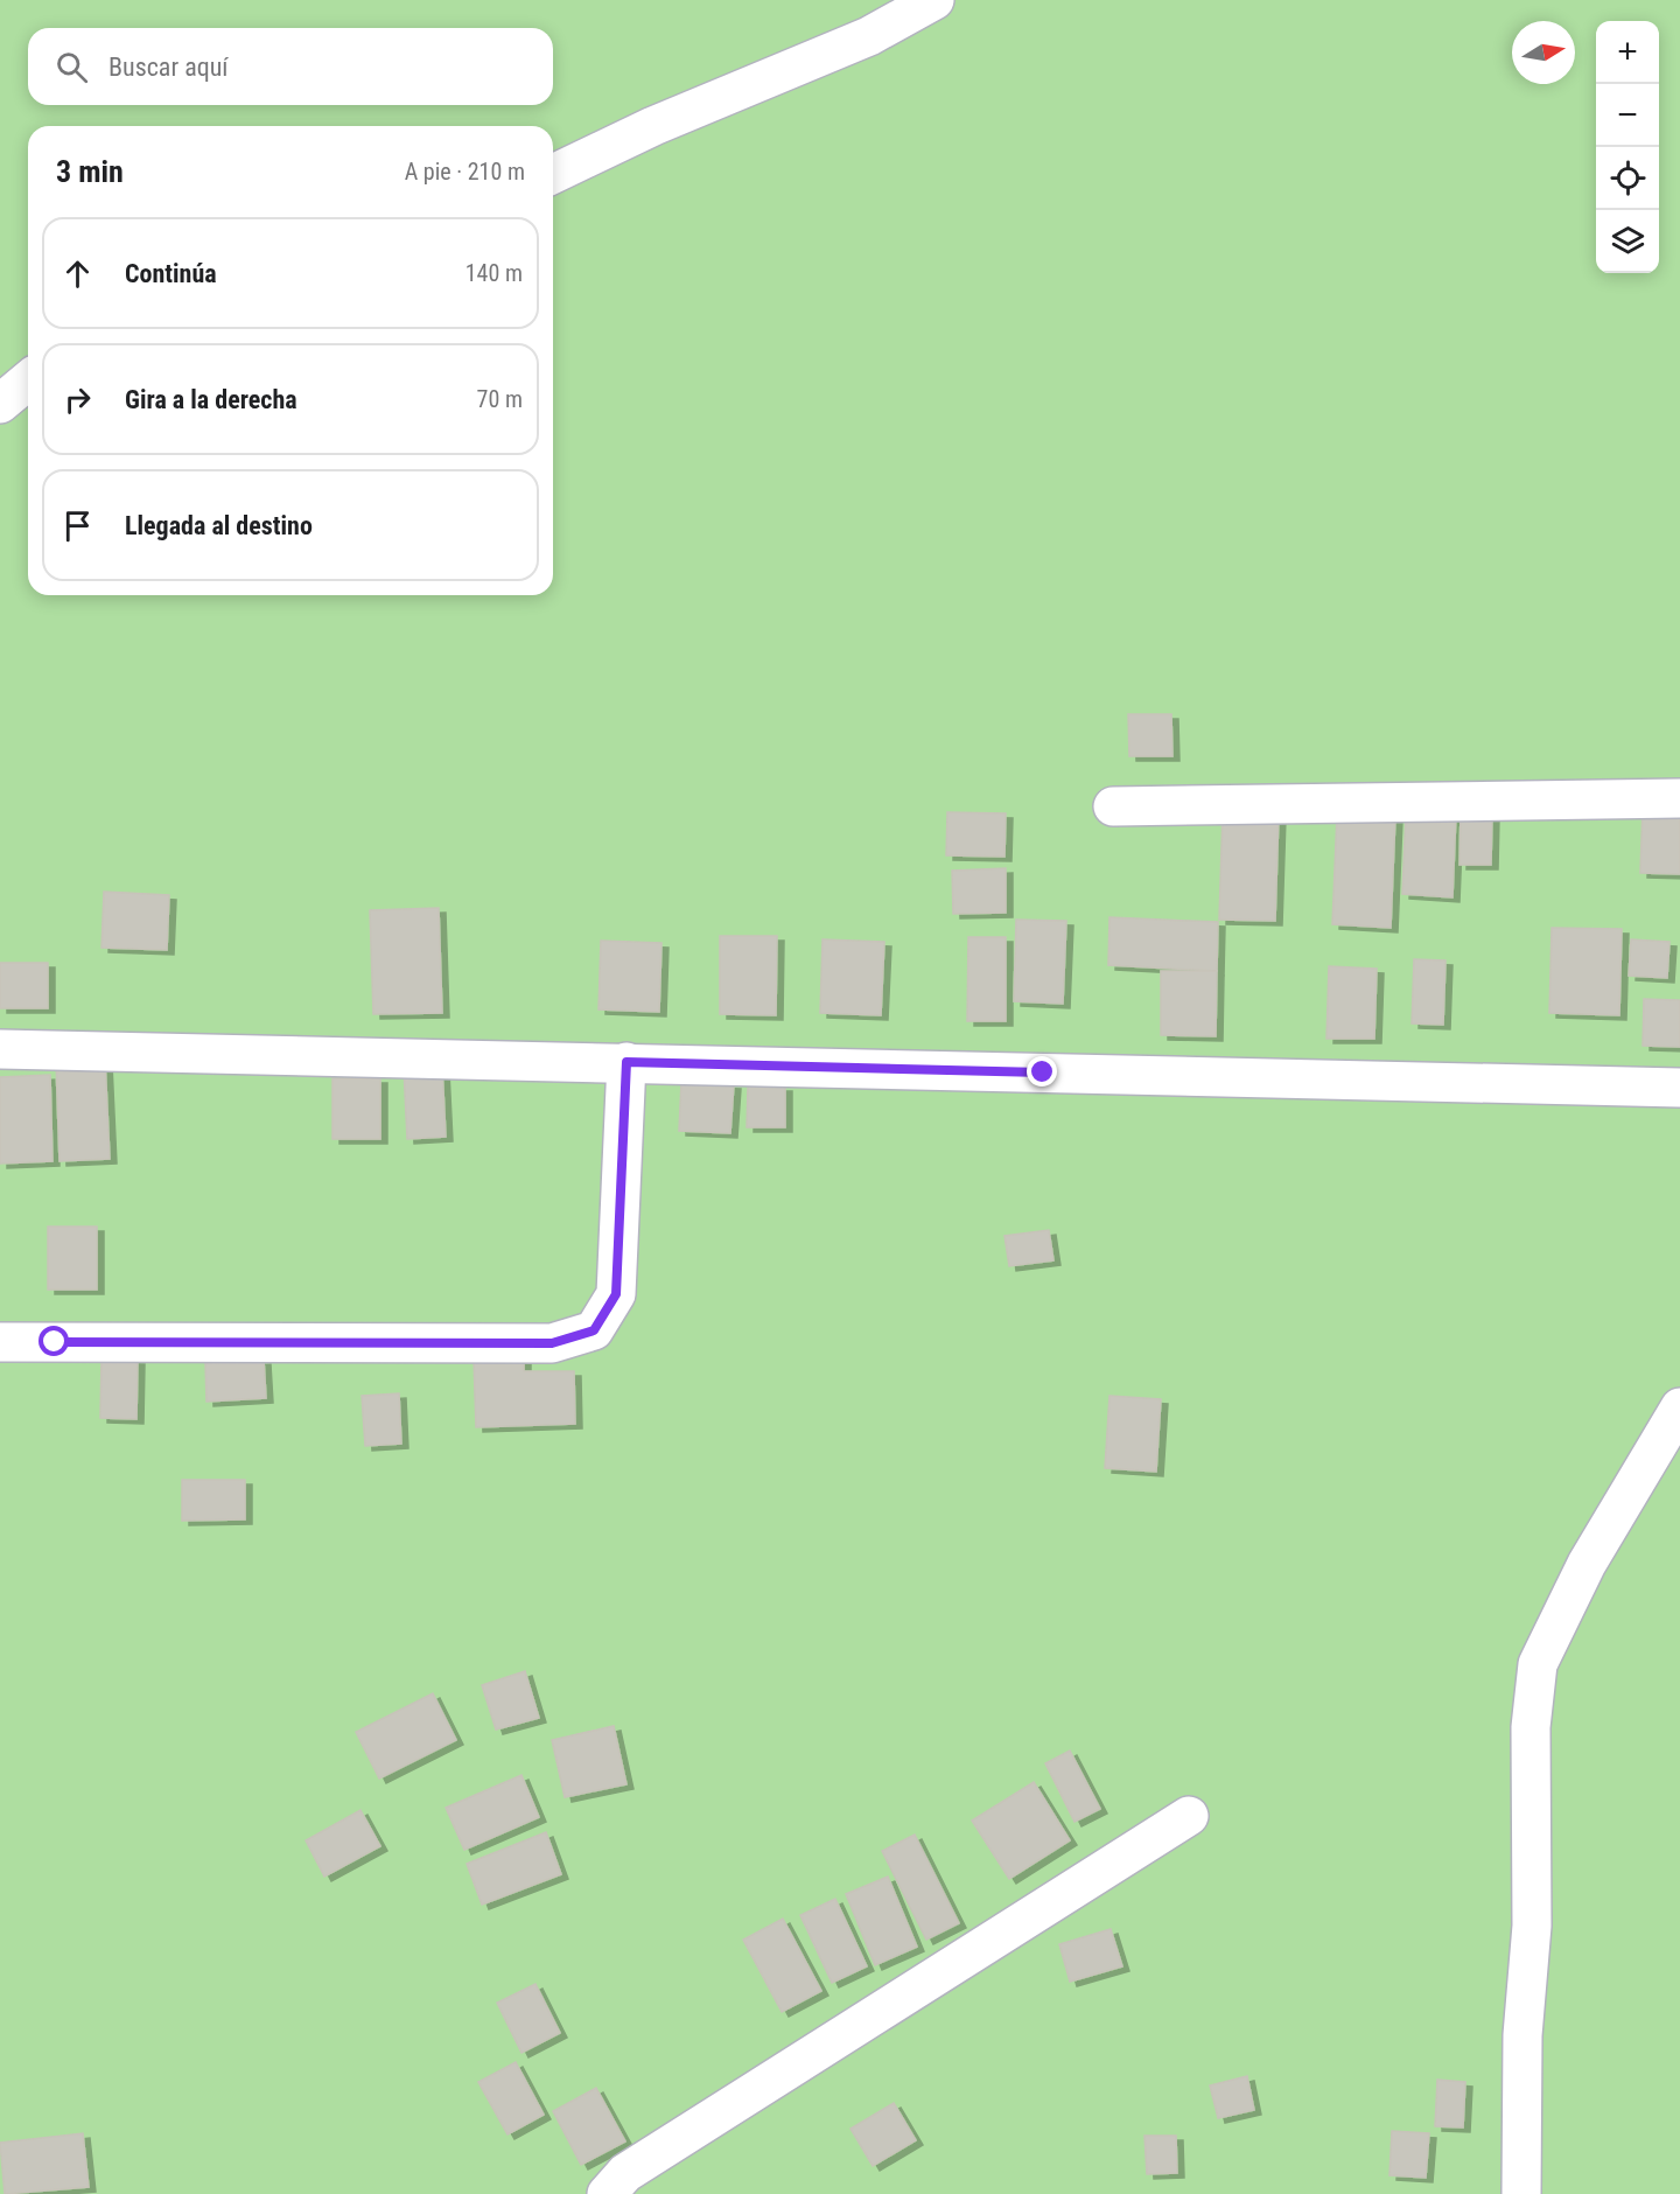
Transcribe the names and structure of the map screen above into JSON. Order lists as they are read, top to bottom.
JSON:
{
  "north": "right",
  "page": {
    "map_buttons": ["+", "−"],
    "search": "Buscar aquí",
    "heading": ["3 min", "A pie · 210 m"],
    "list": [
      ["Continúa", "140 m"],
      ["Gira a la derecha", "70 m"],
      "Llegada al destino"
    ]
  }
}
